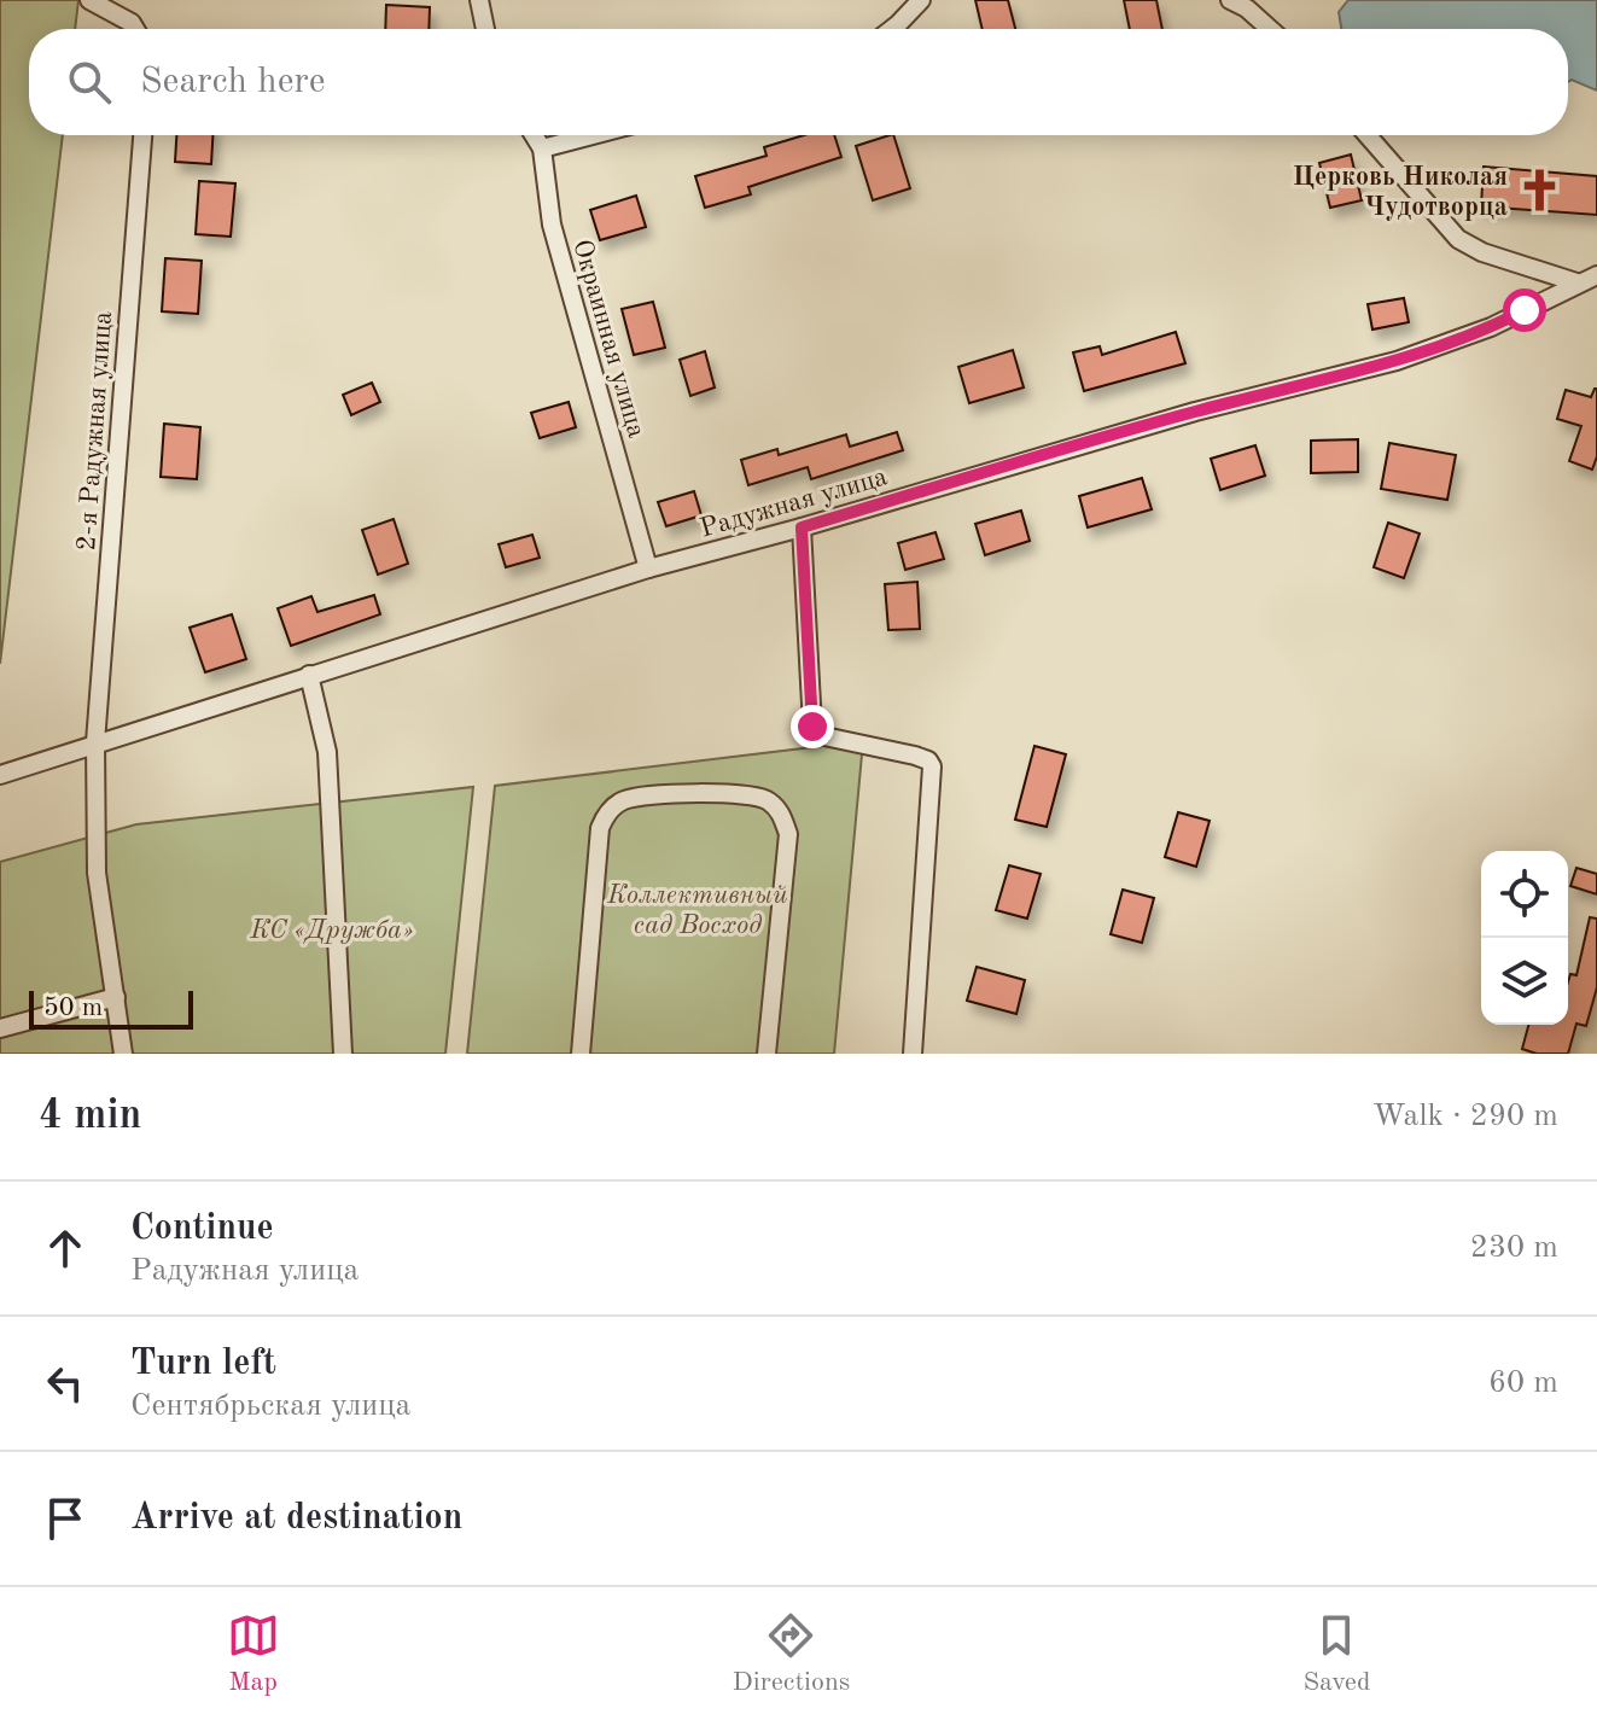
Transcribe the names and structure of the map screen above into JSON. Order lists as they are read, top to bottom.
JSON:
{
  "streets": {
    "street": ["Окраинная улица", "2-я Радужная улица", "Радужная улица"]
  },
  "crossings": [
    ["Окраинная улица", "Радужная улица"],
    ["2-я Радужная улица", "Радужная улица"]
  ],
  "parks": ["Коллективный сад Восход", "КС «Дружба»"],
  "places": {
    "church": ["Церковь Николая Чудотворца"]
  },
  "scale_bar": "50 m",
  "page": {
    "search": "Search here",
    "scale": "50 m",
    "heading": ["4 min", "Walk · 290 m"],
    "list": [
      ["Continue", "Радужная улица", "230 m"],
      ["Turn left", "Сентябрьская улица", "60 m"],
      "Arrive at destination"
    ],
    "nav": ["Map", "Directions", "Saved"]
  }
}
